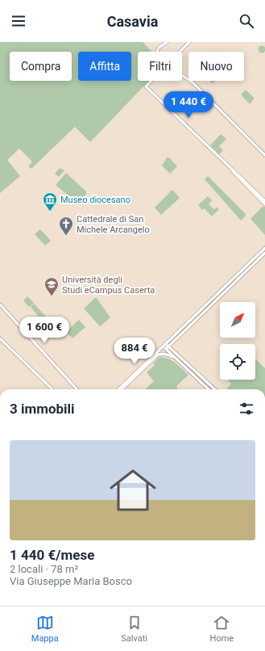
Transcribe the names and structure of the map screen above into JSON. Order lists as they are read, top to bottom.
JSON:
{
  "places": {
    "museum": ["Museo diocesano"],
    "church": ["Cattedrale di San Michele Arcangelo"],
    "school or university": ["Università degli Studi eCampus Caserta"]
  },
  "north": "top right",
  "page": {
    "header": "Casavia",
    "chip": [
      "Compra",
      "Affitta",
      "Filtri",
      "Nuovo"
    ],
    "price": ["1 440 €", "1 600 €", "884 €"],
    "heading": "3 immobili",
    "list": [
      {
        "name": "1 440 €/mese",
        "note": "2 locali · 78 m² · Via Giuseppe Maria Bosco"
      }
    ],
    "tabs": ["Mappa", "Salvati", "Home"]
  }
}
